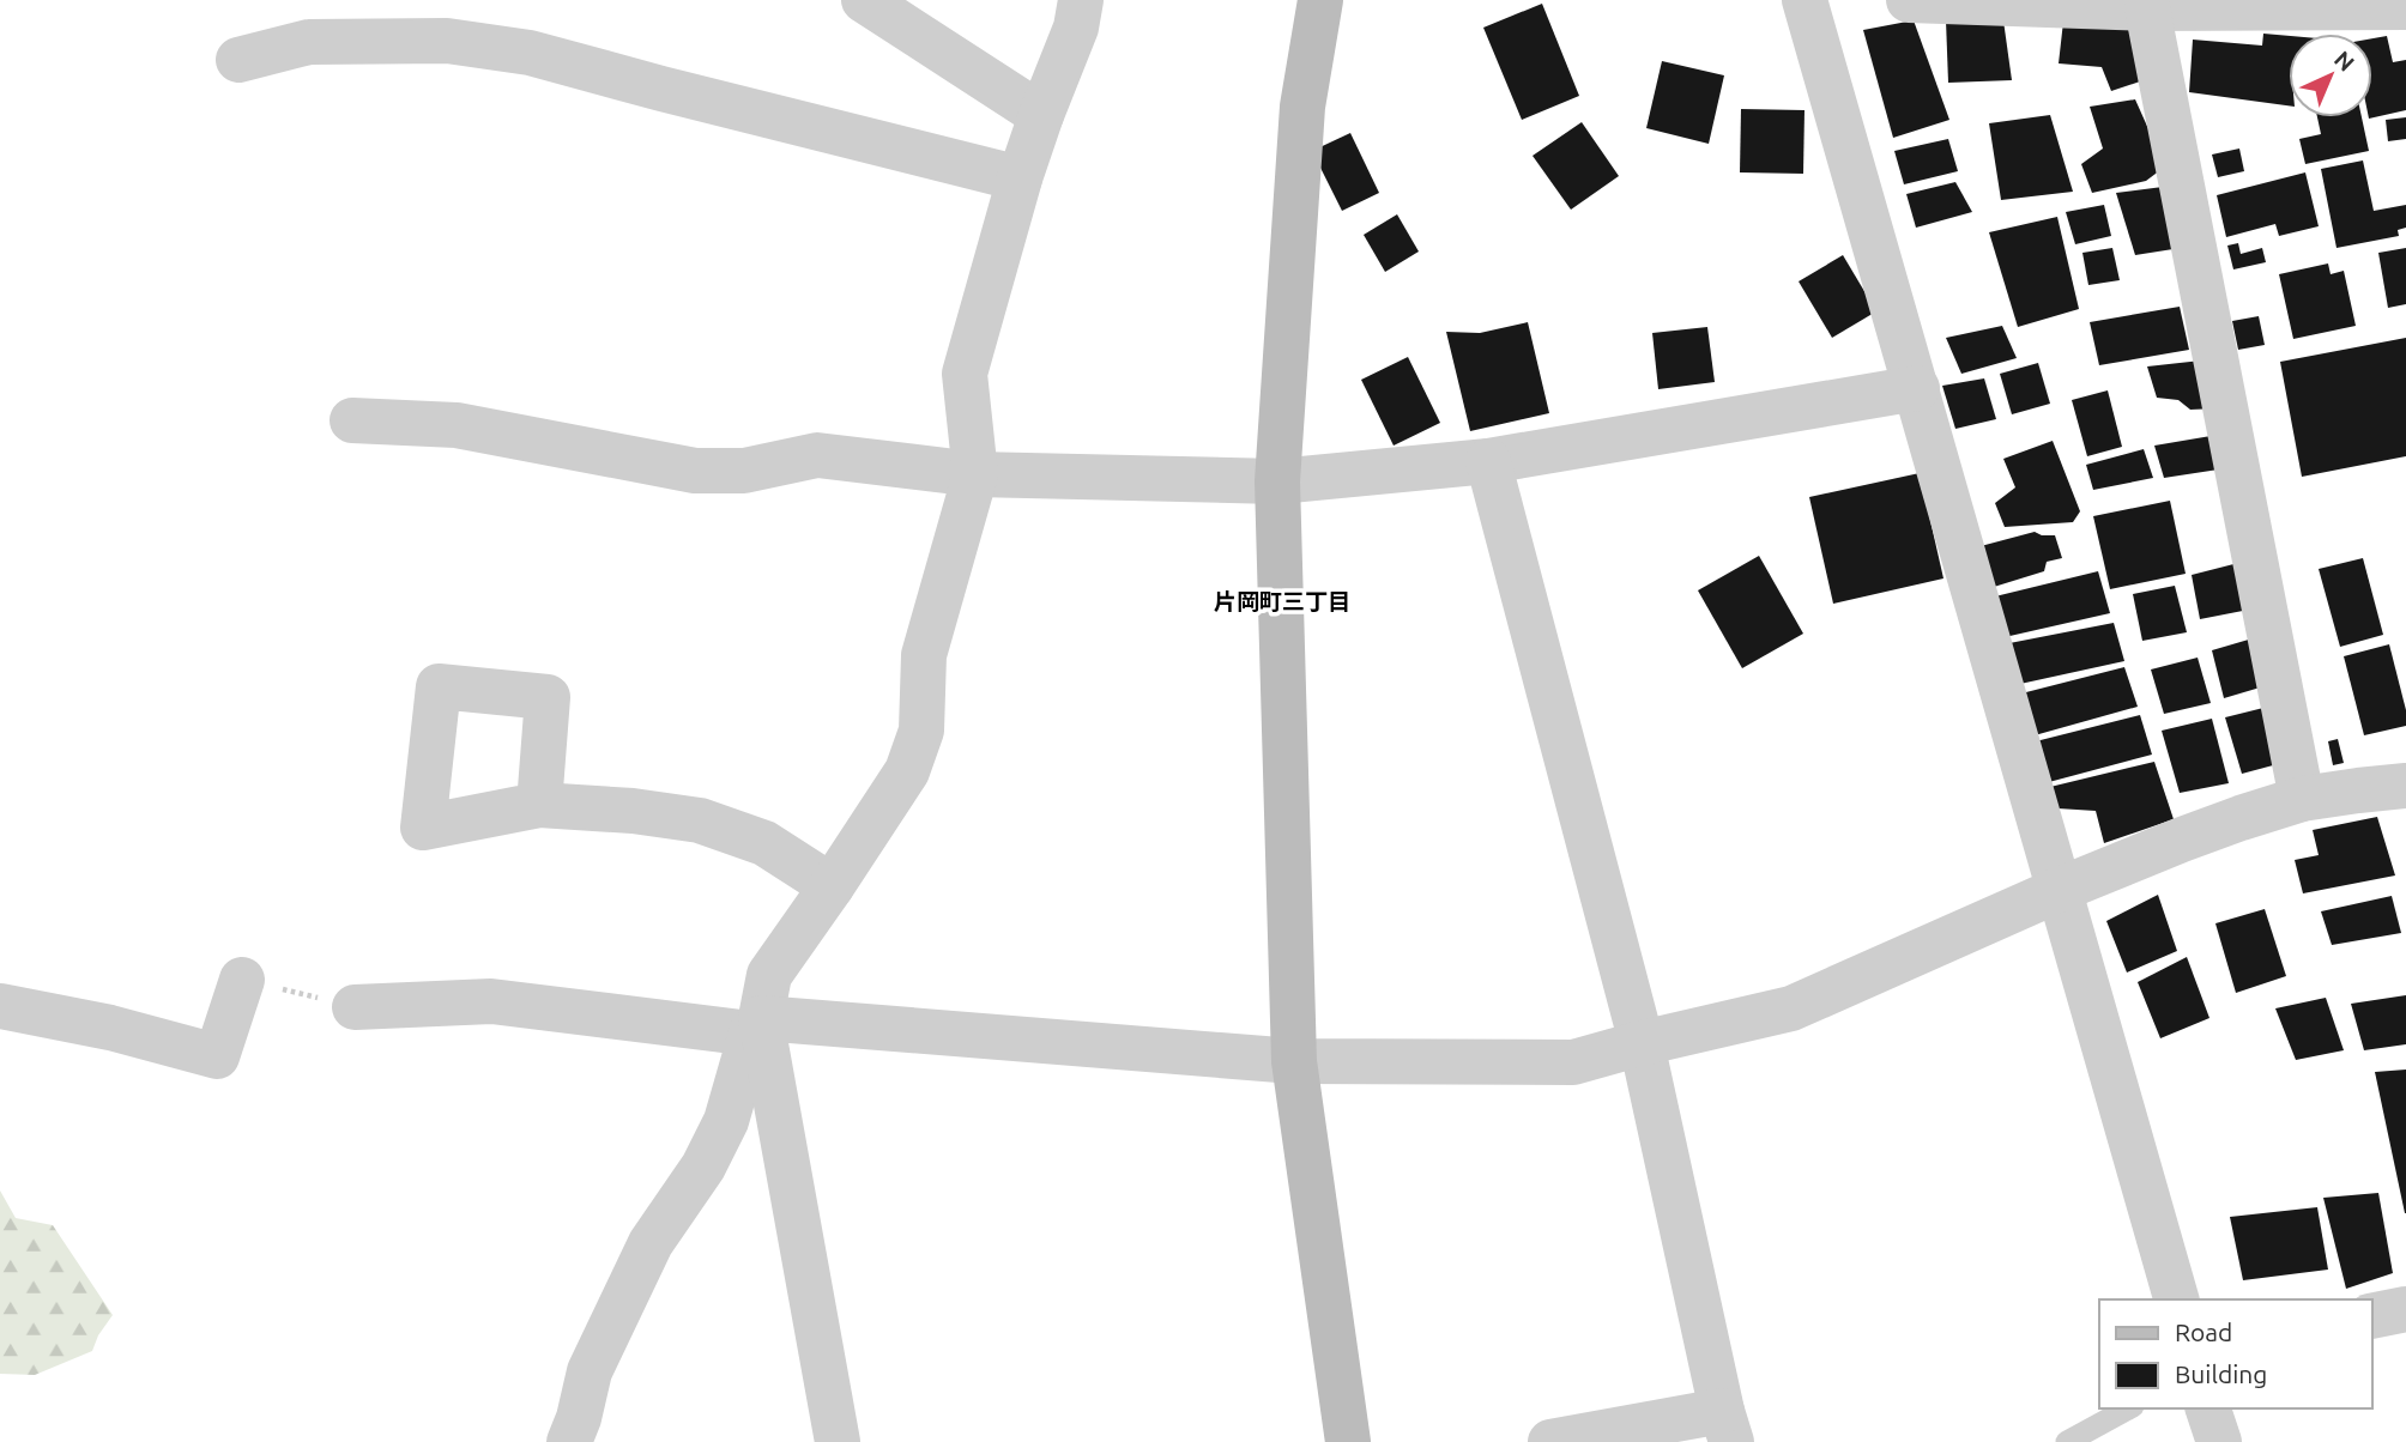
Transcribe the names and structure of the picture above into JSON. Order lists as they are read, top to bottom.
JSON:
{
  "districts": ["片岡町三丁目"],
  "legend": ["Road", "Building"],
  "north": "top right"
}
